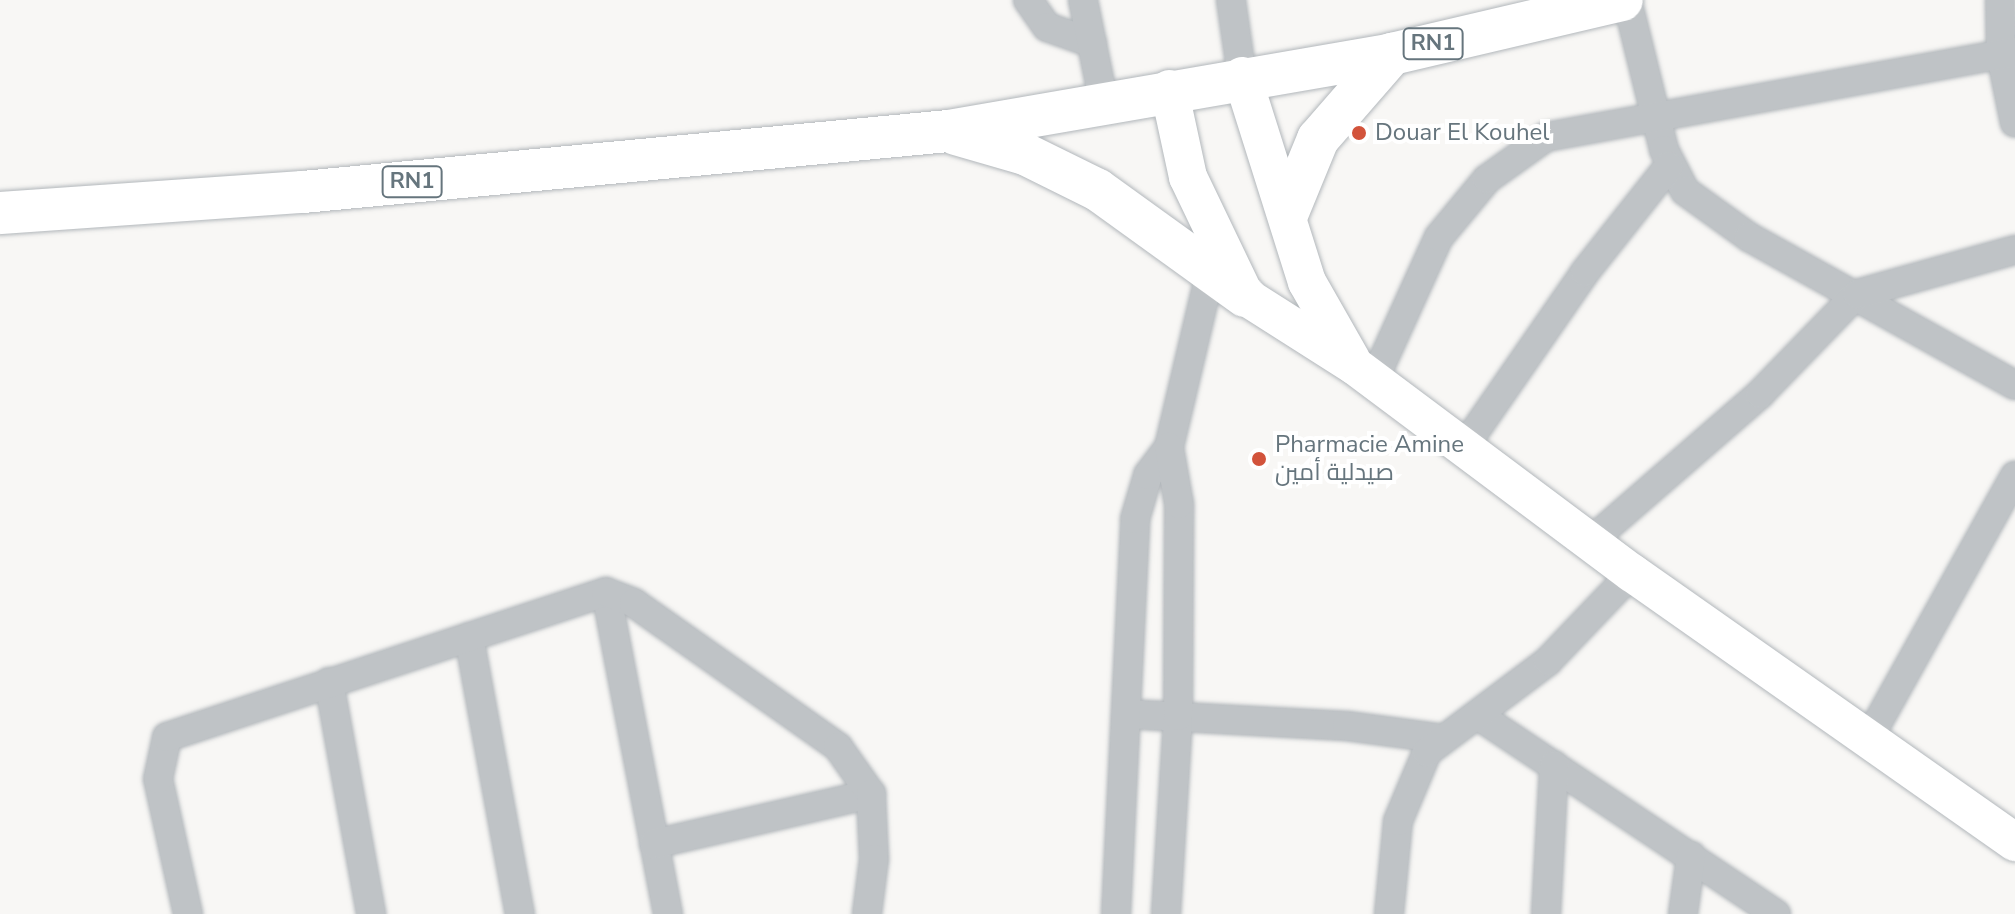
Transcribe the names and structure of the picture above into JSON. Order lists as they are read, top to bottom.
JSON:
{
  "streets": {
    "main road": ["RN1"]
  },
  "places": ["Douar El Kouhel", "Pharmacie Amine صيدلية أمين"]
}
